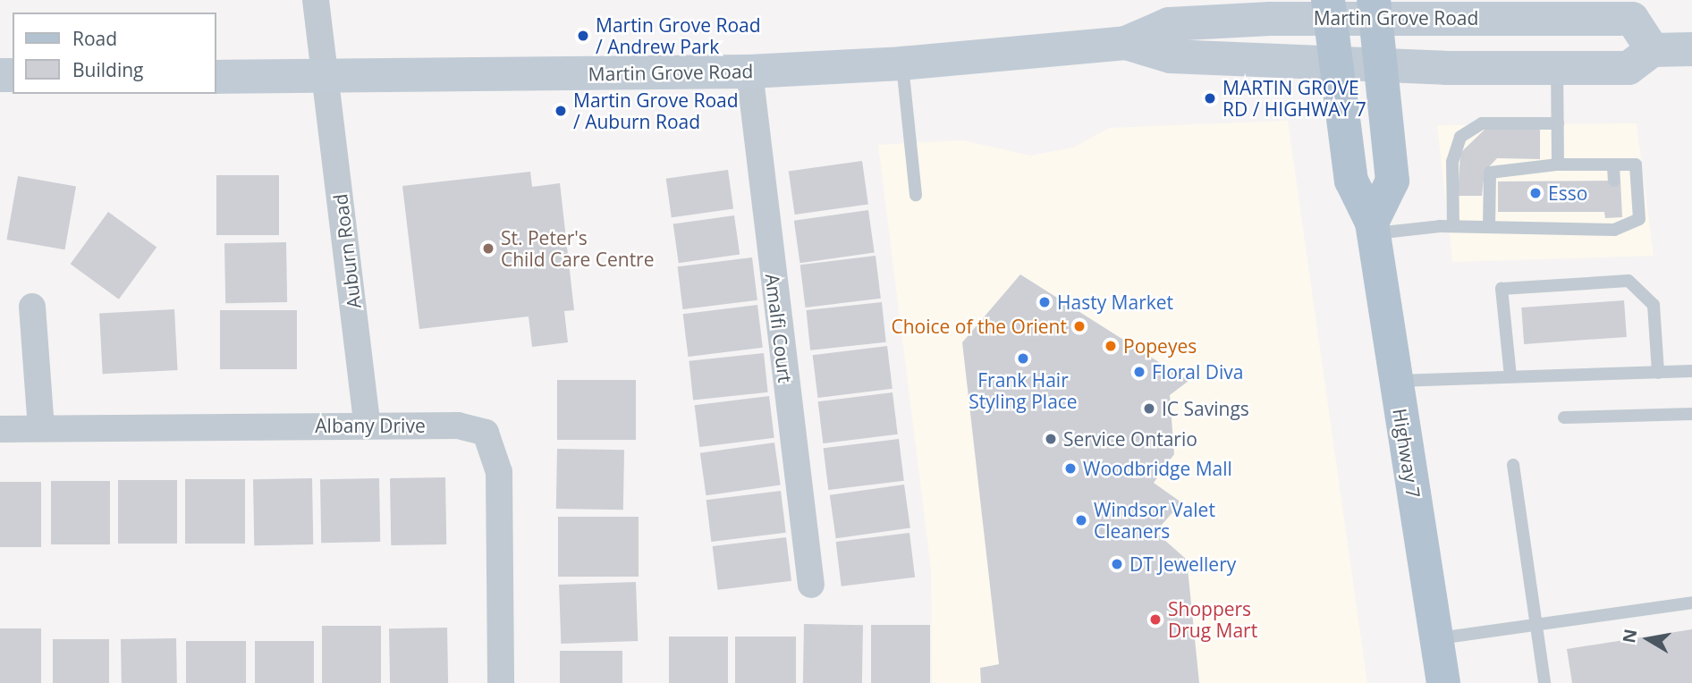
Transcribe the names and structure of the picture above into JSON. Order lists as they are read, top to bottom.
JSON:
{
  "streets": {
    "main road": ["Highway 7"],
    "street": [
      "Martin Grove Road",
      "Auburn Road",
      "Amalfi Court",
      "Albany Drive"
    ]
  },
  "crossings": [
    ["Martin Grove Road", "Auburn Road"],
    ["Martin Grove Road", "Amalfi Court"],
    ["Martin Grove Road", "Highway 7"],
    ["Auburn Road", "Albany Drive"]
  ],
  "places": [
    "Martin Grove Road / Andrew Park",
    "MARTIN GROVE RD / HIGHWAY 7",
    "Martin Grove Road / Auburn Road",
    "Esso",
    "St. Peter's Child Care Centre",
    "Hasty Market",
    "Choice of the Orient",
    "Popeyes",
    "Frank Hair Styling Place",
    "Floral Diva",
    "IC Savings",
    "Service Ontario",
    "Woodbridge Mall",
    "Windsor Valet Cleaners",
    "DT Jewellery",
    "Shoppers Drug Mart"
  ],
  "legend": ["Road", "Building"],
  "north": "left"
}
